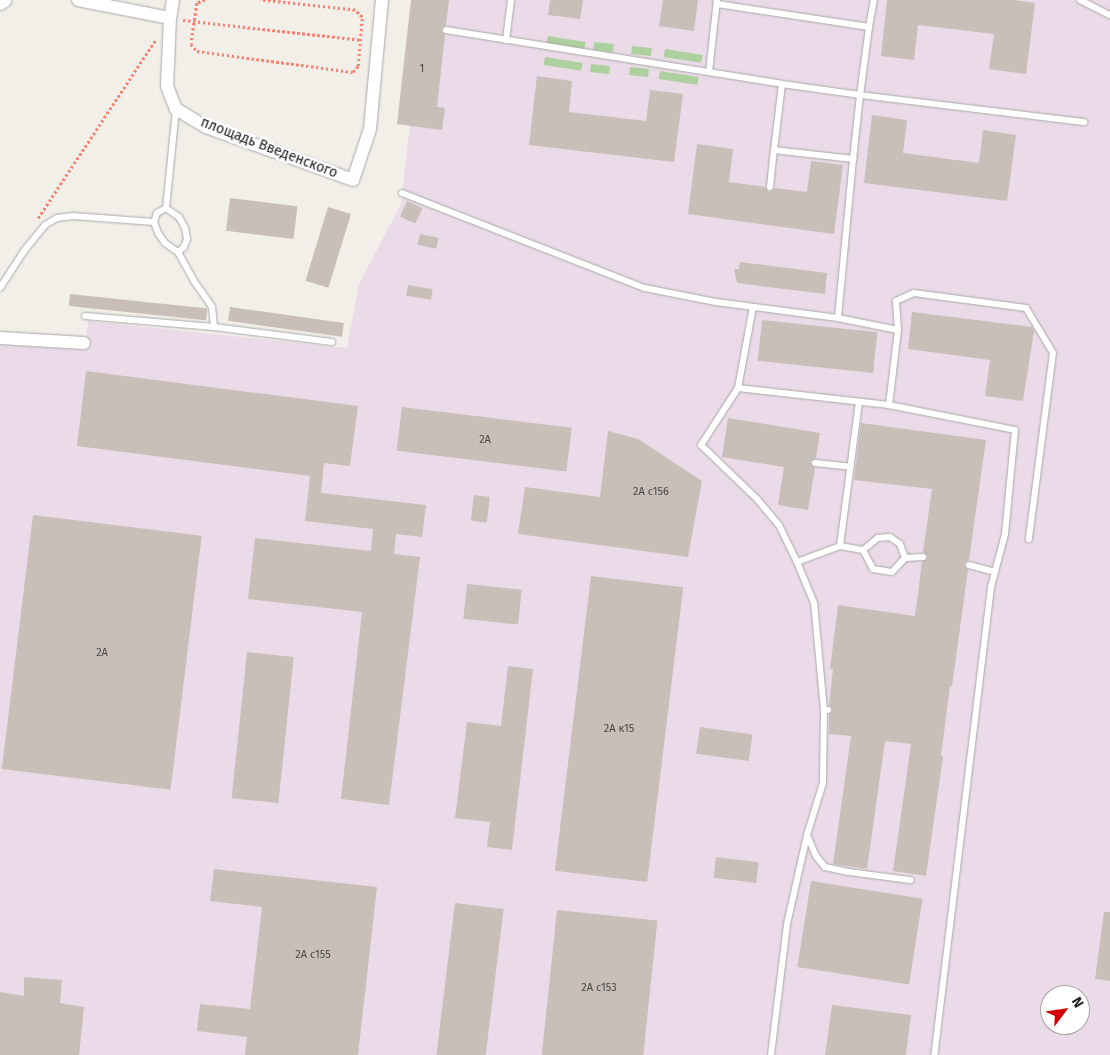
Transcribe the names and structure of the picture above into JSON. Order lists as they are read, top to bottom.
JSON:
{
  "streets": {
    "street": ["площадь Введенского"]
  },
  "house_numbers": [
    "1",
    "2А",
    "2А с156",
    "2А",
    "2А к15",
    "2А с155",
    "2А с153"
  ],
  "north": "top right"
}
